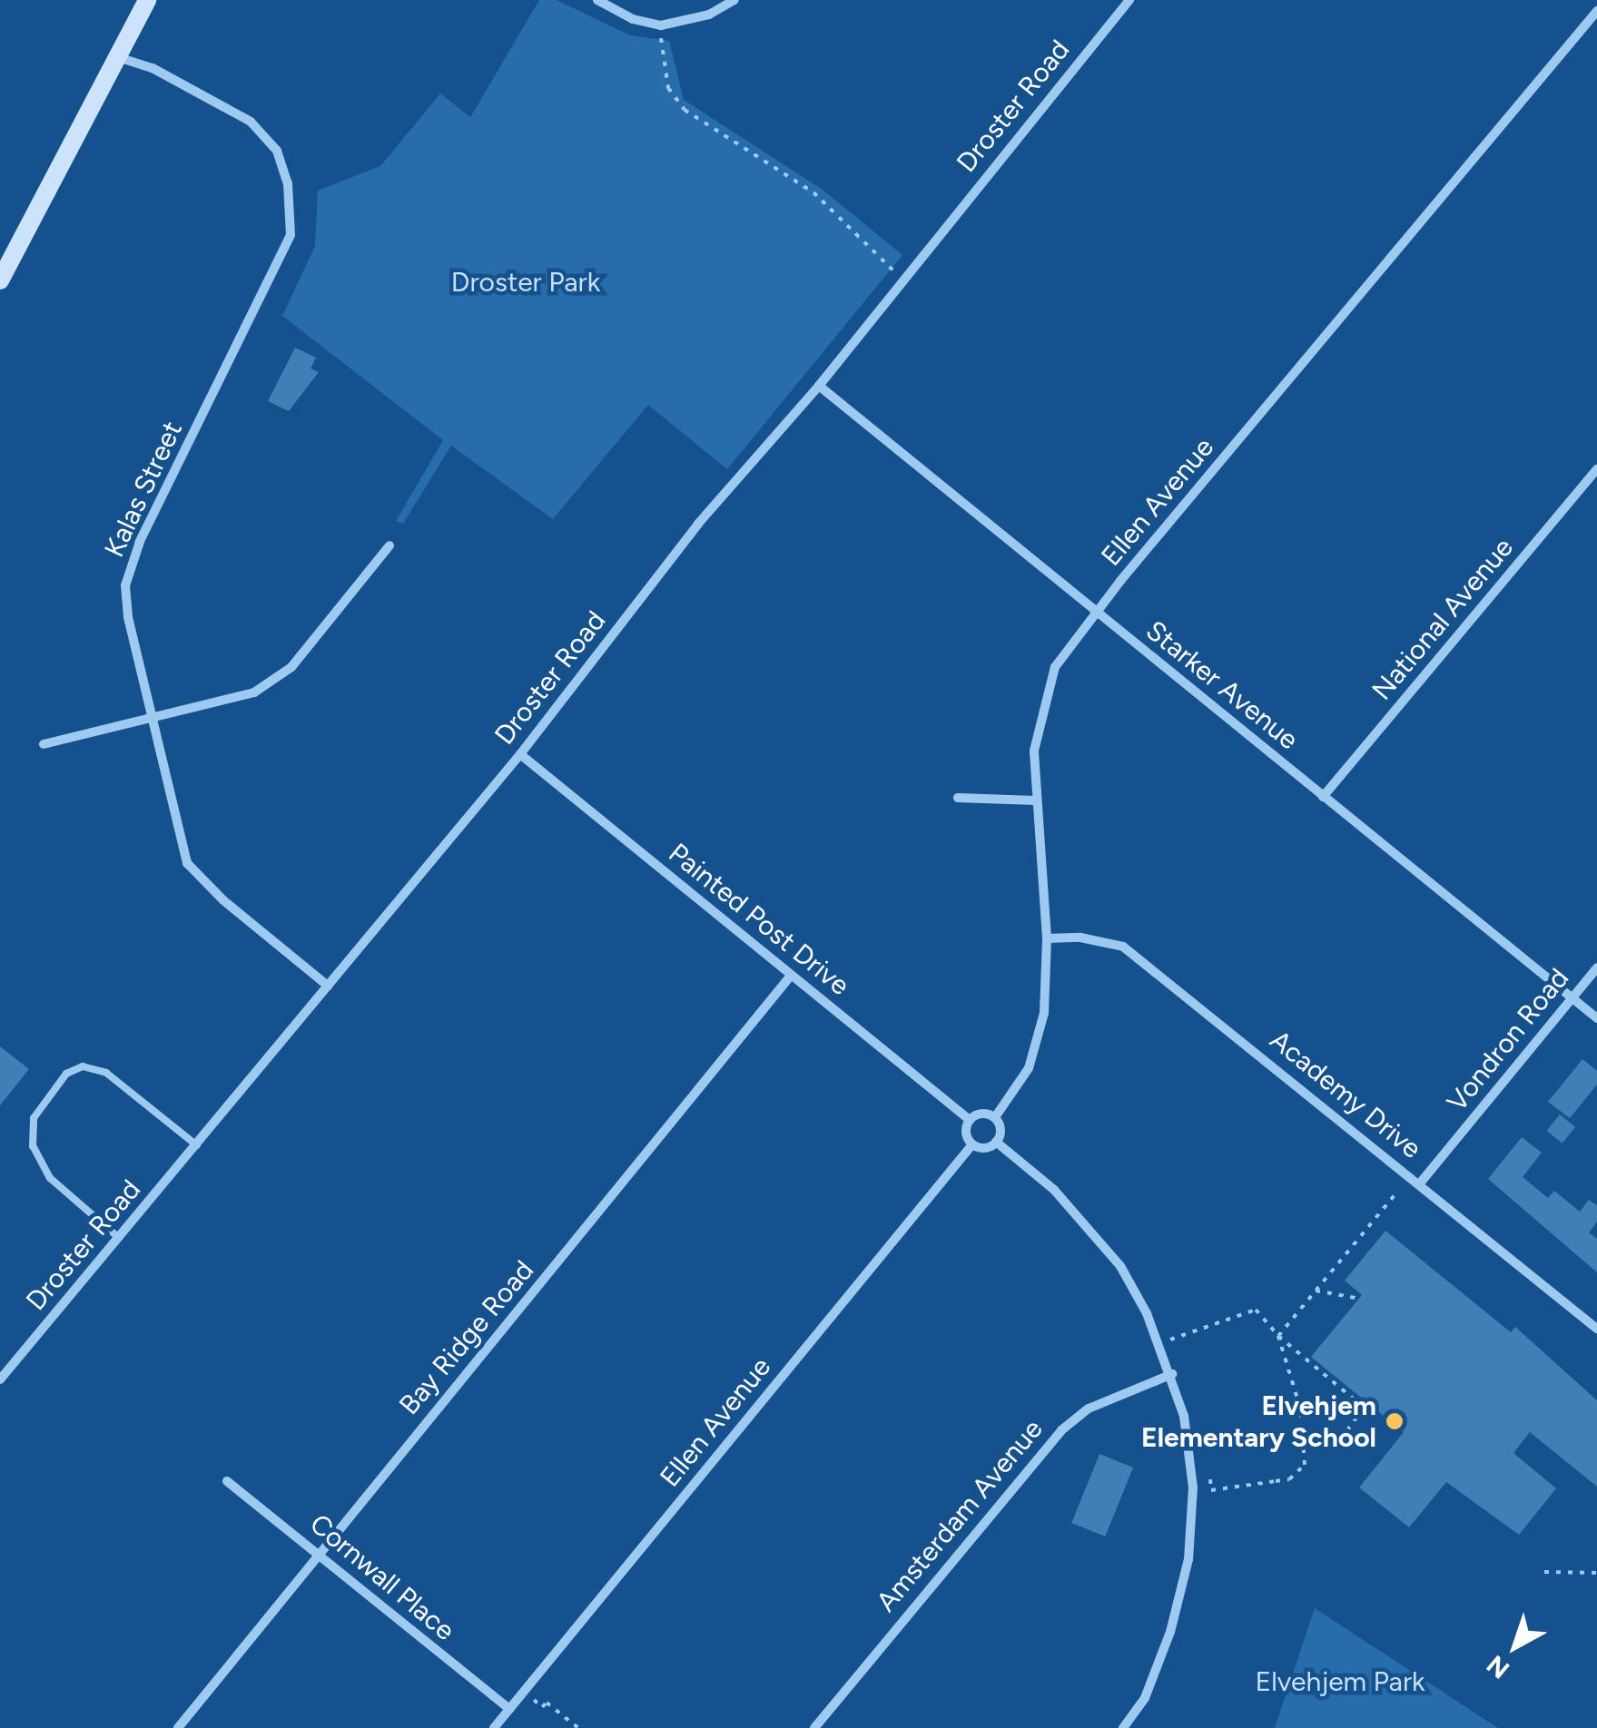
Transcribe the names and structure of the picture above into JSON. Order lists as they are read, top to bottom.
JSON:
{
  "streets": {
    "street": [
      "Droster Road",
      "Kalas Street",
      "Ellen Avenue",
      "National Avenue",
      "Starker Avenue",
      "Painted Post Drive",
      "Vondron Road",
      "Academy Drive",
      "Bay Ridge Road",
      "Amsterdam Avenue",
      "Cornwall Place"
    ]
  },
  "crossings": [
    ["Droster Road", "Kalas Street"],
    ["Droster Road", "Starker Avenue"],
    ["Droster Road", "Painted Post Drive"],
    ["Ellen Avenue", "Starker Avenue"],
    ["Ellen Avenue", "Painted Post Drive"],
    ["Ellen Avenue", "Academy Drive"],
    ["Ellen Avenue", "Cornwall Place"],
    ["National Avenue", "Starker Avenue"],
    ["Starker Avenue", "Vondron Road"],
    ["Painted Post Drive", "Bay Ridge Road"],
    ["Vondron Road", "Academy Drive"],
    ["Bay Ridge Road", "Cornwall Place"]
  ],
  "parks": ["Droster Park", "Elvehjem Park"],
  "places": ["Elvehjem Elementary School"],
  "north": "bottom left"
}
